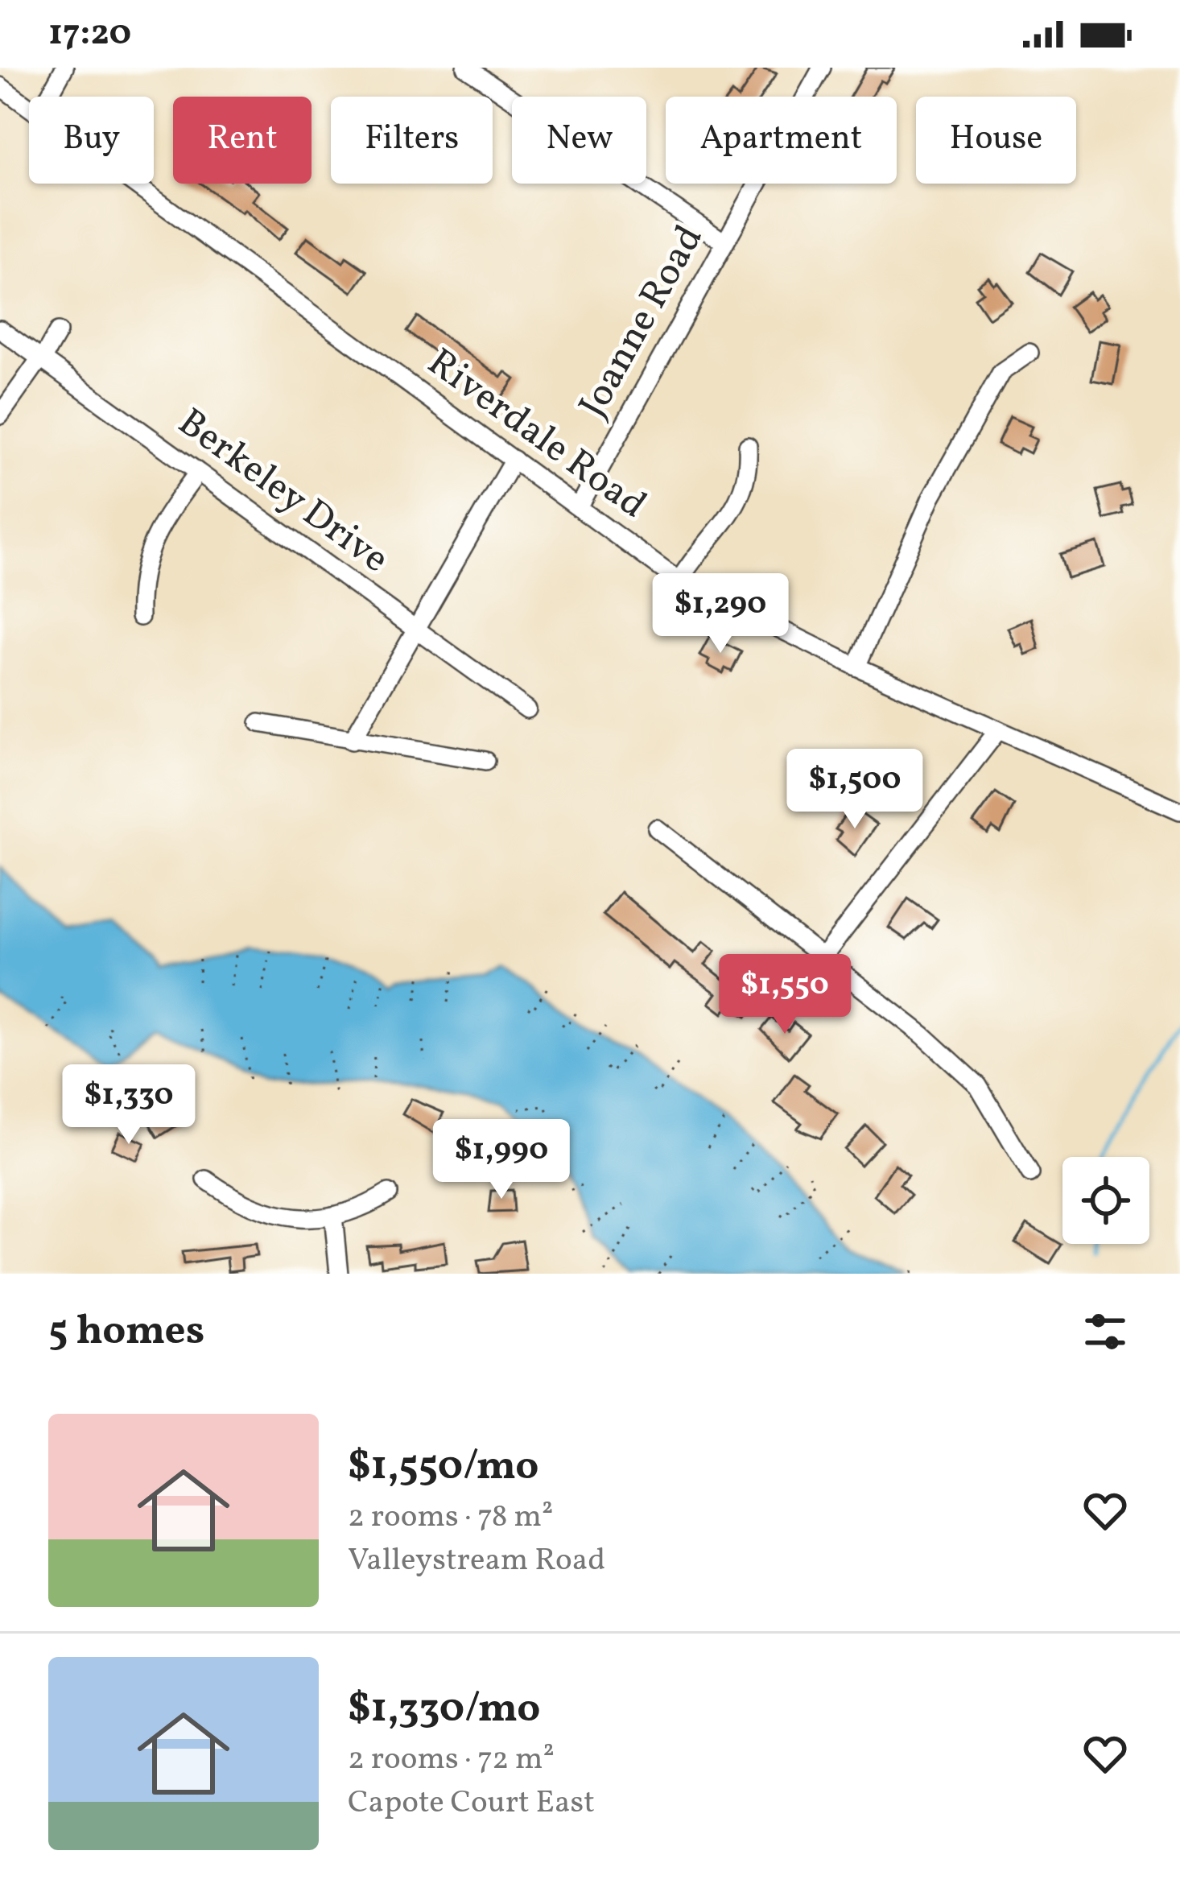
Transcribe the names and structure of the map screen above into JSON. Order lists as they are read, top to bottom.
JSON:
{
  "streets": {
    "street": ["Joanne Road", "Riverdale Road", "Berkeley Drive"]
  },
  "crossings": [
    ["Joanne Road", "Riverdale Road"]
  ],
  "page": {
    "status": "17:20",
    "chip": [
      "Buy",
      "Rent",
      "Filters",
      "New",
      "Apartment",
      "House"
    ],
    "price": [
      "$1,290",
      "$1,500",
      "$1,550",
      "$1,330",
      "$1,990"
    ],
    "heading": "5 homes",
    "list": [
      {
        "name": "$1,550/mo",
        "note": "2 rooms · 78 m² · Valleystream Road"
      },
      {
        "name": "$1,330/mo",
        "note": "2 rooms · 72 m² · Capote Court East"
      }
    ]
  }
}
